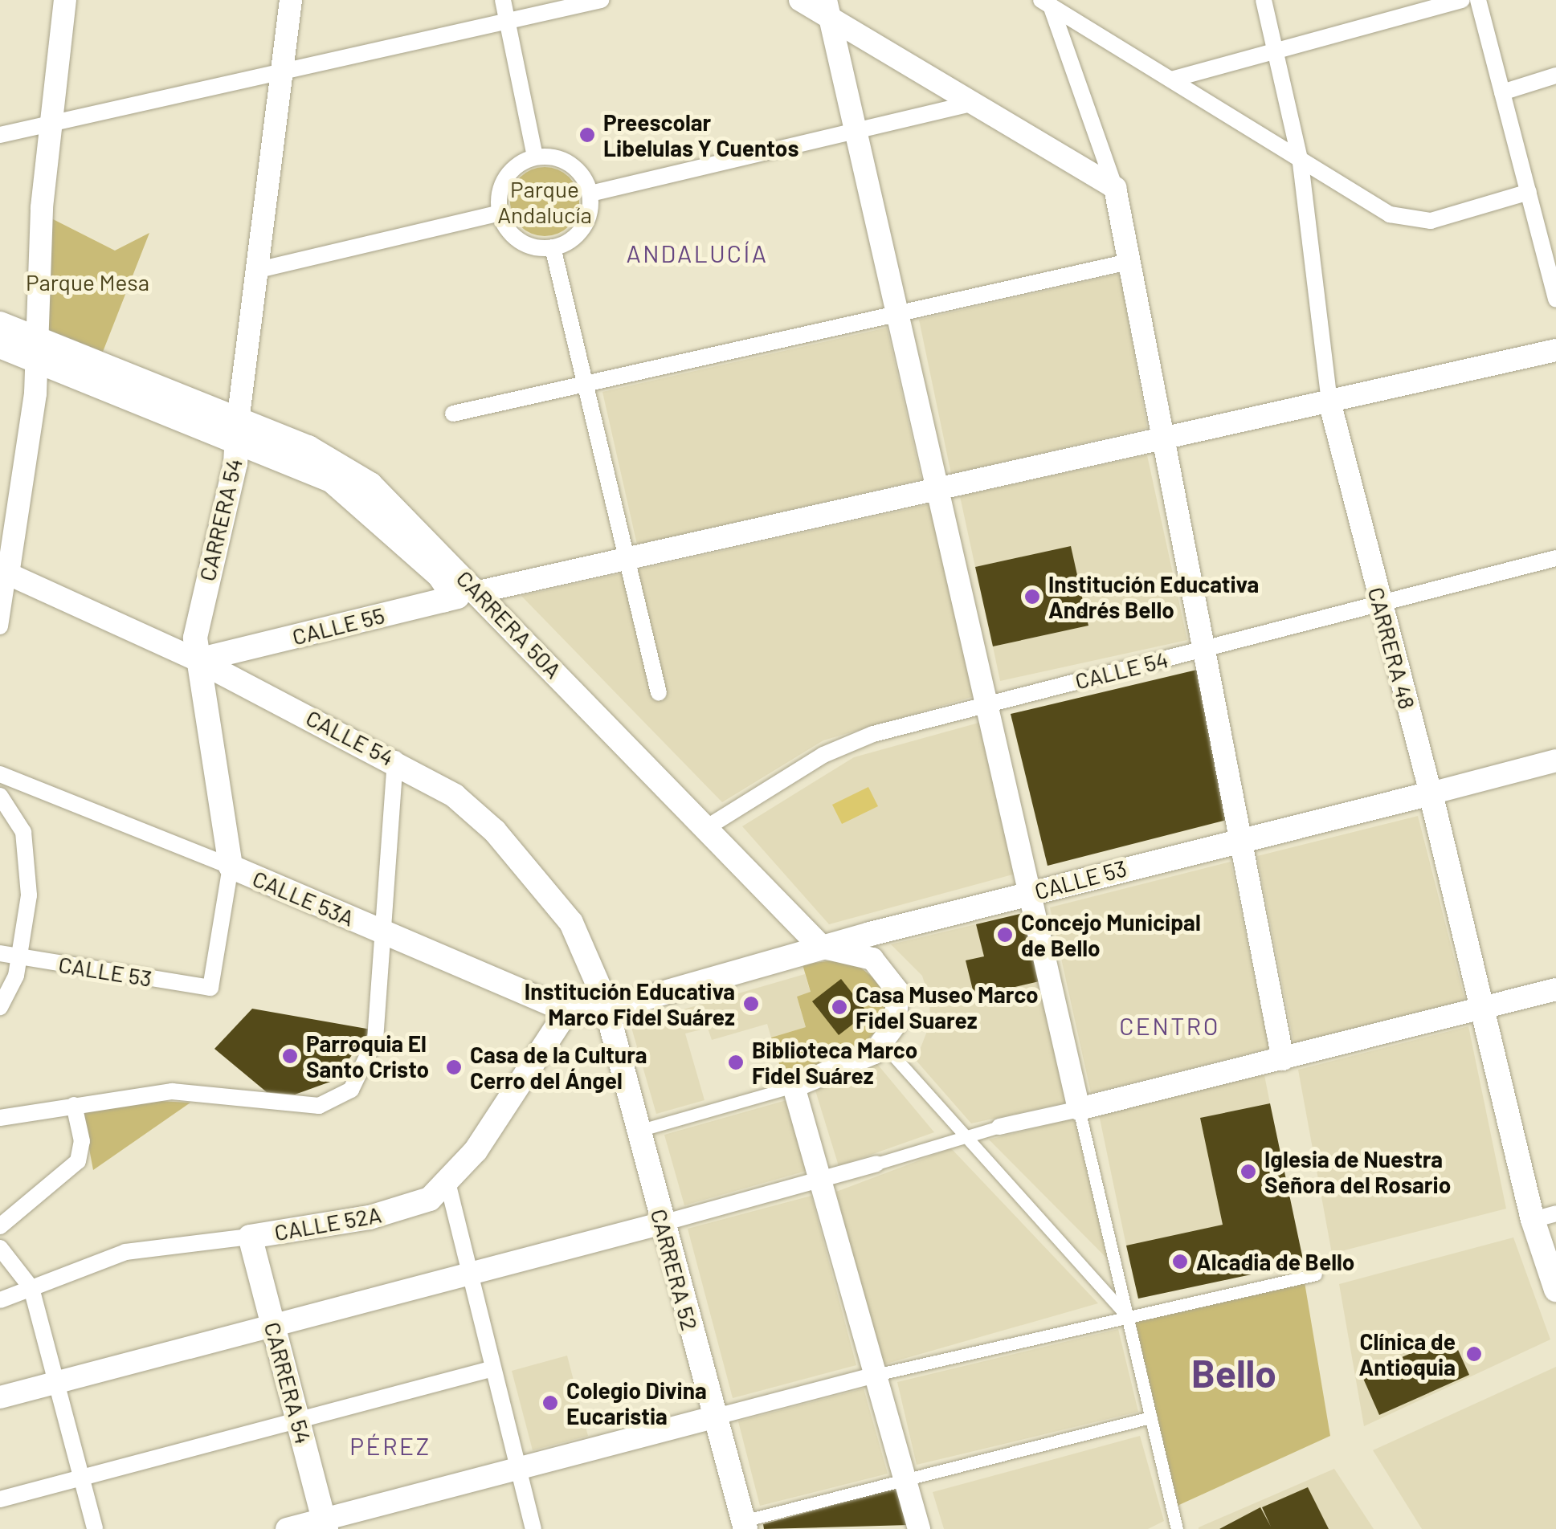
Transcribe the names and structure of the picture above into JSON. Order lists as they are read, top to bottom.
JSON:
{
  "streets": {
    "main road": [
      "CARRERA 54",
      "CARRERA 50A",
      "CALLE 55",
      "CARRERA 48",
      "CALLE 54",
      "CALLE 53",
      "CALLE 53A",
      "CALLE 52A",
      "CARRERA 52"
    ]
  },
  "crossings": [
    ["CARRERA 54", "CARRERA 50A"],
    ["CARRERA 54", "CALLE 55"],
    ["CARRERA 54", "CALLE 54"],
    ["CARRERA 54", "CALLE 53"],
    ["CARRERA 54", "CALLE 53A"],
    ["CARRERA 54", "CALLE 52A"],
    ["CARRERA 50A", "CALLE 55"],
    ["CARRERA 50A", "CALLE 54"],
    ["CARRERA 50A", "CALLE 53"],
    ["CALLE 55", "CALLE 54"],
    ["CARRERA 48", "CALLE 54"],
    ["CARRERA 48", "CALLE 53"],
    ["CALLE 54", "CALLE 53"],
    ["CALLE 54", "CALLE 53A"],
    ["CALLE 54", "CARRERA 52"],
    ["CALLE 53", "CALLE 53A"],
    ["CALLE 53", "CARRERA 52"],
    ["CALLE 53A", "CARRERA 52"]
  ],
  "districts": [
    "ANDALUCÍA",
    "CENTRO",
    "Bello",
    "PÉREZ"
  ],
  "parks": ["Parque Andalucía", "Parque Mesa"],
  "places": [
    "Preescolar Libelulas Y Cuentos",
    "Institución Educativa Andrés Bello",
    "Concejo Municipal de Bello",
    "Institución Educativa Marco Fidel Suárez",
    "Casa Museo Marco Fidel Suarez",
    "Parroquia El Santo Cristo",
    "Biblioteca Marco Fidel Suárez",
    "Casa de la Cultura Cerro del Ángel",
    "Iglesia de Nuestra Señora del Rosario",
    "Alcadia de Bello",
    "Clínica de Antioquia",
    "Colegio Divina Eucaristia"
  ]
}
